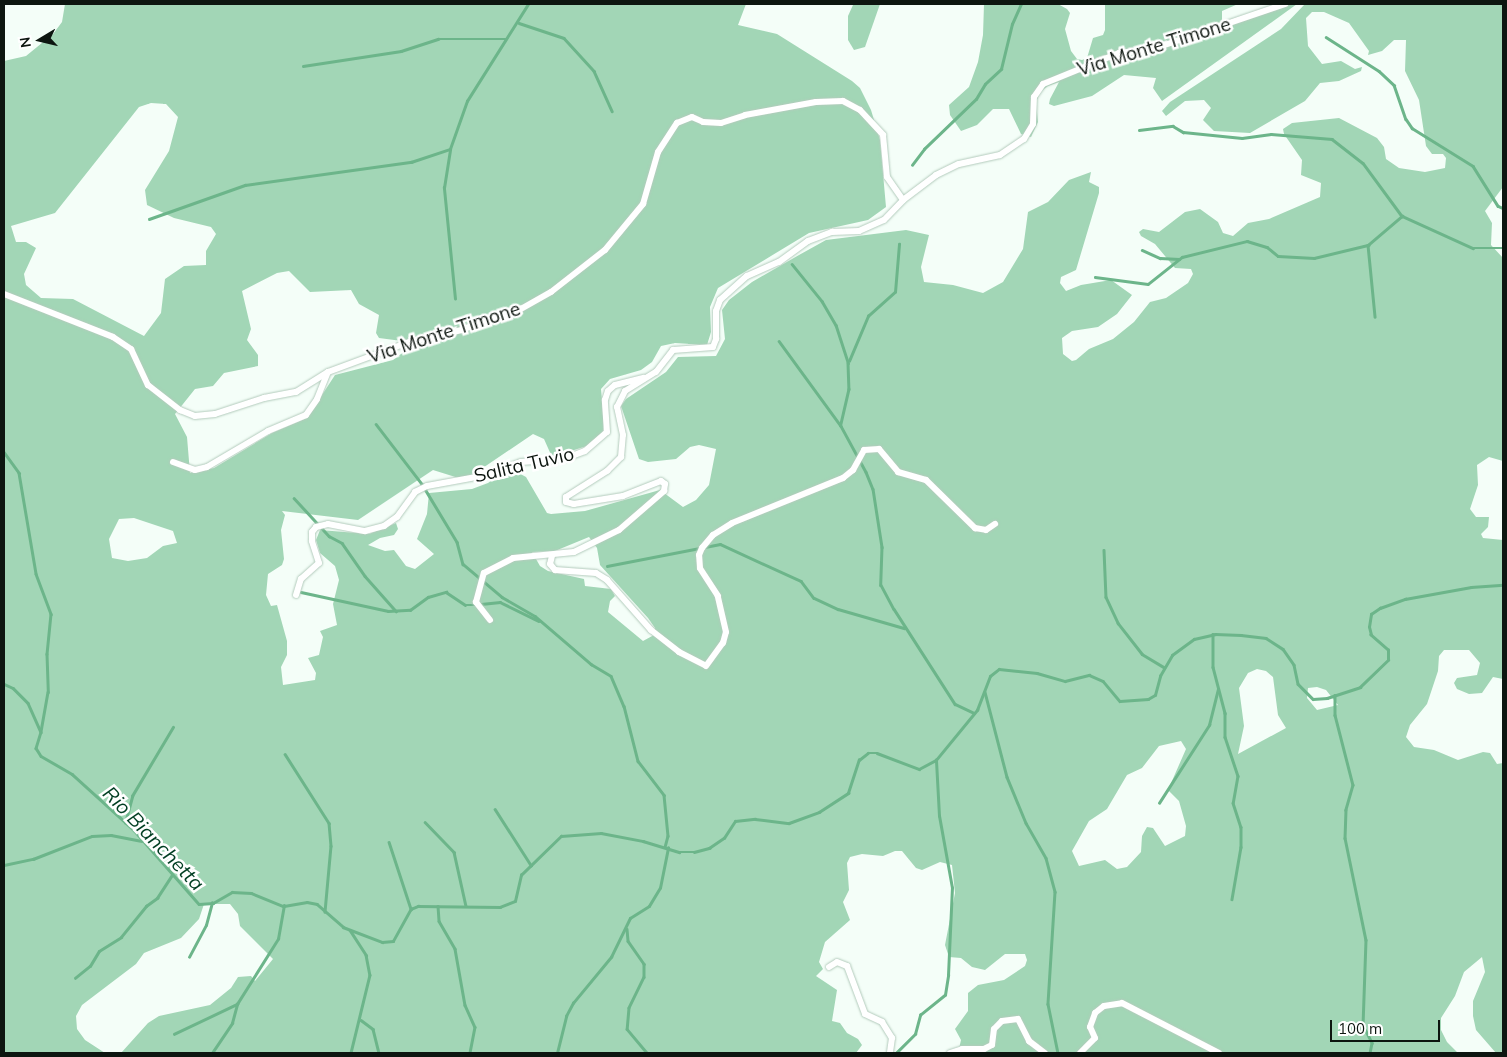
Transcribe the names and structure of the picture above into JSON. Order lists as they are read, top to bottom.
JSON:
{
  "streets": {
    "street": ["Via Monte Timone", "Salita Tuvio"]
  },
  "water": ["Rio Bianchetta"],
  "scale_bar": "100 m",
  "north": "left"
}
